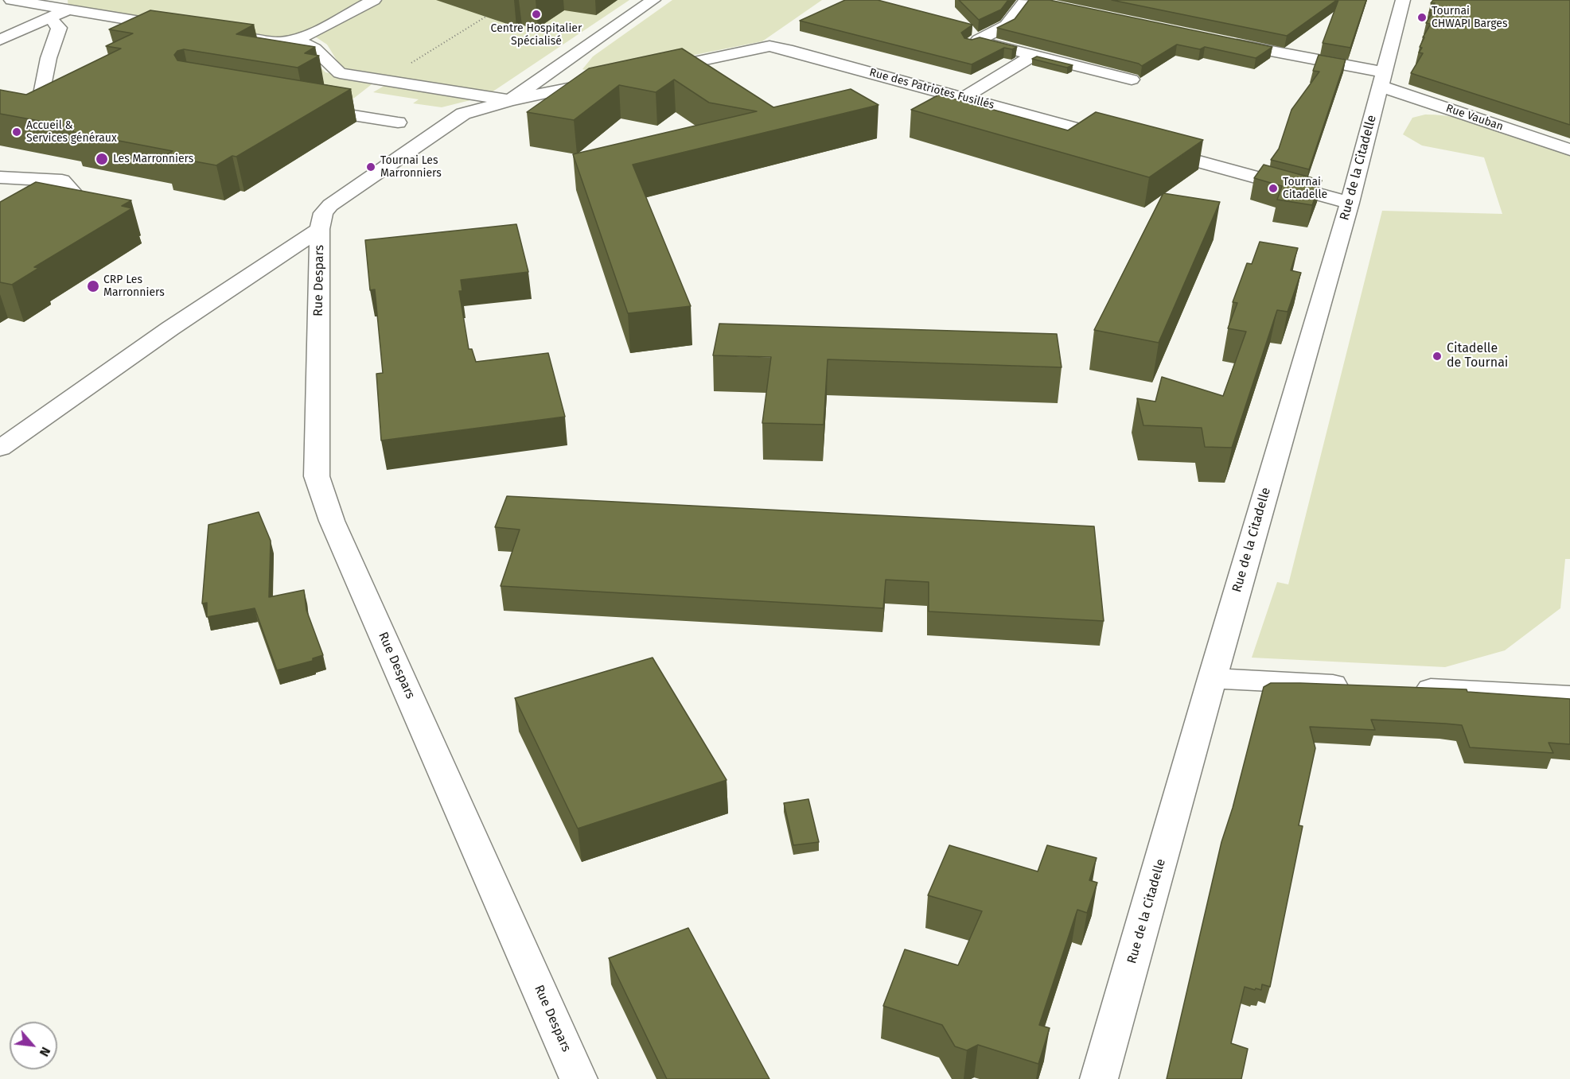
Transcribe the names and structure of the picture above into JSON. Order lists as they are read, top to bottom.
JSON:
{
  "streets": {
    "street": [
      "Rue des Patriotes Fusillés",
      "Rue Vauban",
      "Rue de la Citadelle",
      "Rue Despars"
    ]
  },
  "crossings": [
    ["Rue Vauban", "Rue de la Citadelle"]
  ],
  "places": [
    "Centre Hospitalier Spécialisé",
    "Tournai CHWAPI Barges",
    "Accueil & Services généraux",
    "Les Marronniers",
    "Tournai Les Marronniers",
    "Tournai Citadelle",
    "CRP Les Marronniers",
    "Citadelle de Tournai"
  ],
  "north": "bottom right"
}
